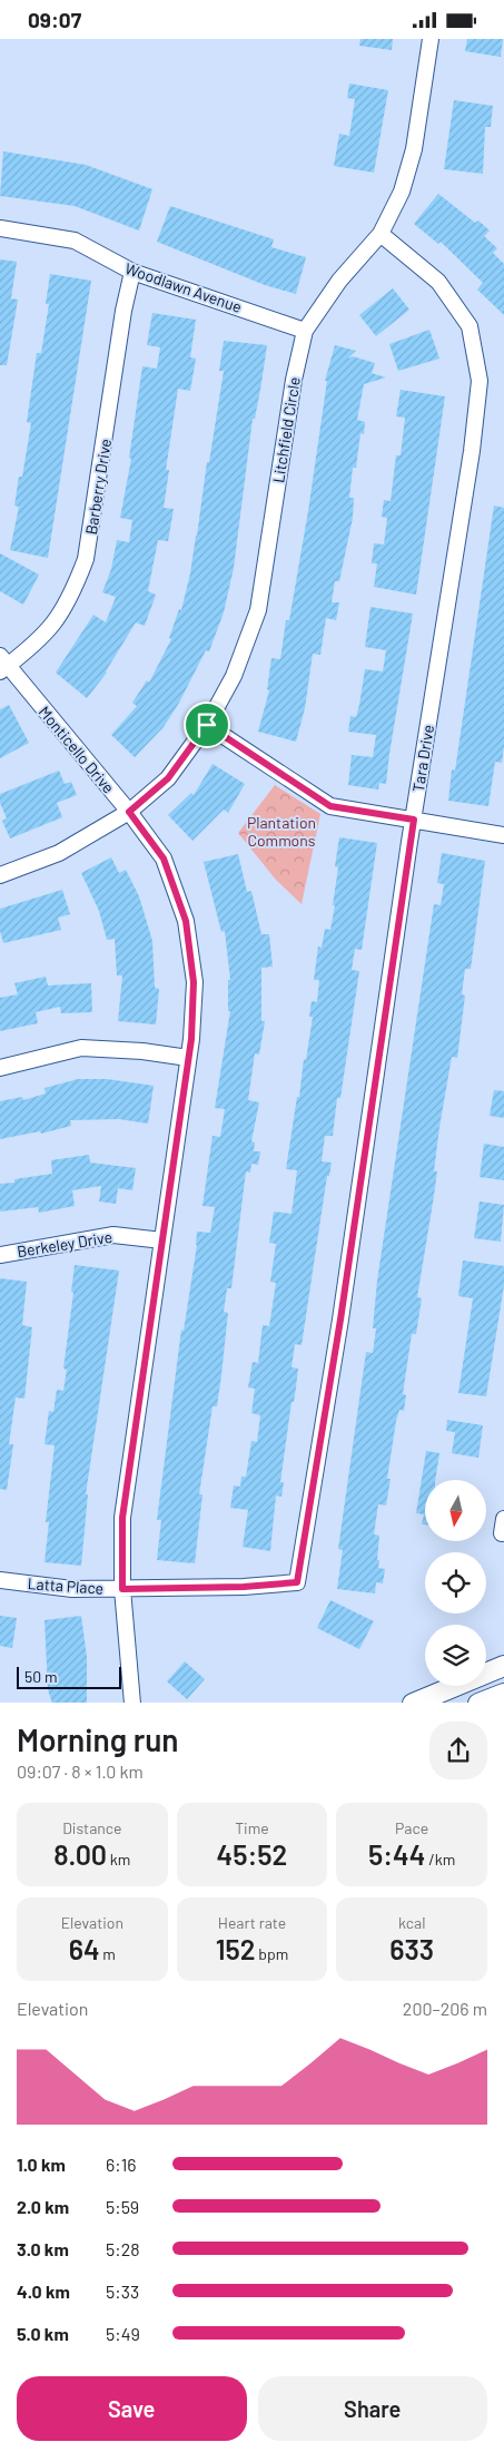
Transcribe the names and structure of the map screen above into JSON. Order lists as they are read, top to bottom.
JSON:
{
  "streets": {
    "street": [
      "Woodlawn Avenue",
      "Litchfield Circle",
      "Barberry Drive",
      "Monticello Drive",
      "Tara Drive",
      "Berkeley Drive",
      "Latta Place"
    ]
  },
  "crossings": [
    ["Woodlawn Avenue", "Litchfield Circle"],
    ["Woodlawn Avenue", "Barberry Drive"],
    ["Litchfield Circle", "Monticello Drive"],
    ["Litchfield Circle", "Tara Drive"],
    ["Barberry Drive", "Monticello Drive"],
    ["Monticello Drive", "Berkeley Drive"],
    ["Monticello Drive", "Latta Place"],
    ["Tara Drive", "Latta Place"]
  ],
  "parks": ["Plantation Commons"],
  "scale_bar": "50 m",
  "north": "bottom",
  "page": {
    "status": "09:07",
    "scale": "50 m",
    "heading": ["Morning run", "09:07 · 8 × 1.0 km"],
    "stats": [
      ["Distance", "8.00 km"],
      ["Time", "45:52"],
      ["Pace", "5:44 /km"],
      ["Elevation", "64 m"],
      ["Heart rate", "152 bpm"],
      ["kcal", "633"]
    ],
    "chart": ["Elevation", "200–206 m"],
    "list": [
      {
        "name": "1.0 km",
        "note": "6:16"
      },
      {
        "name": "2.0 km",
        "note": "5:59"
      },
      {
        "name": "3.0 km",
        "note": "5:28"
      },
      {
        "name": "4.0 km",
        "note": "5:33"
      },
      {
        "name": "5.0 km",
        "note": "5:49"
      }
    ],
    "buttons": ["Save", "Share"]
  }
}
